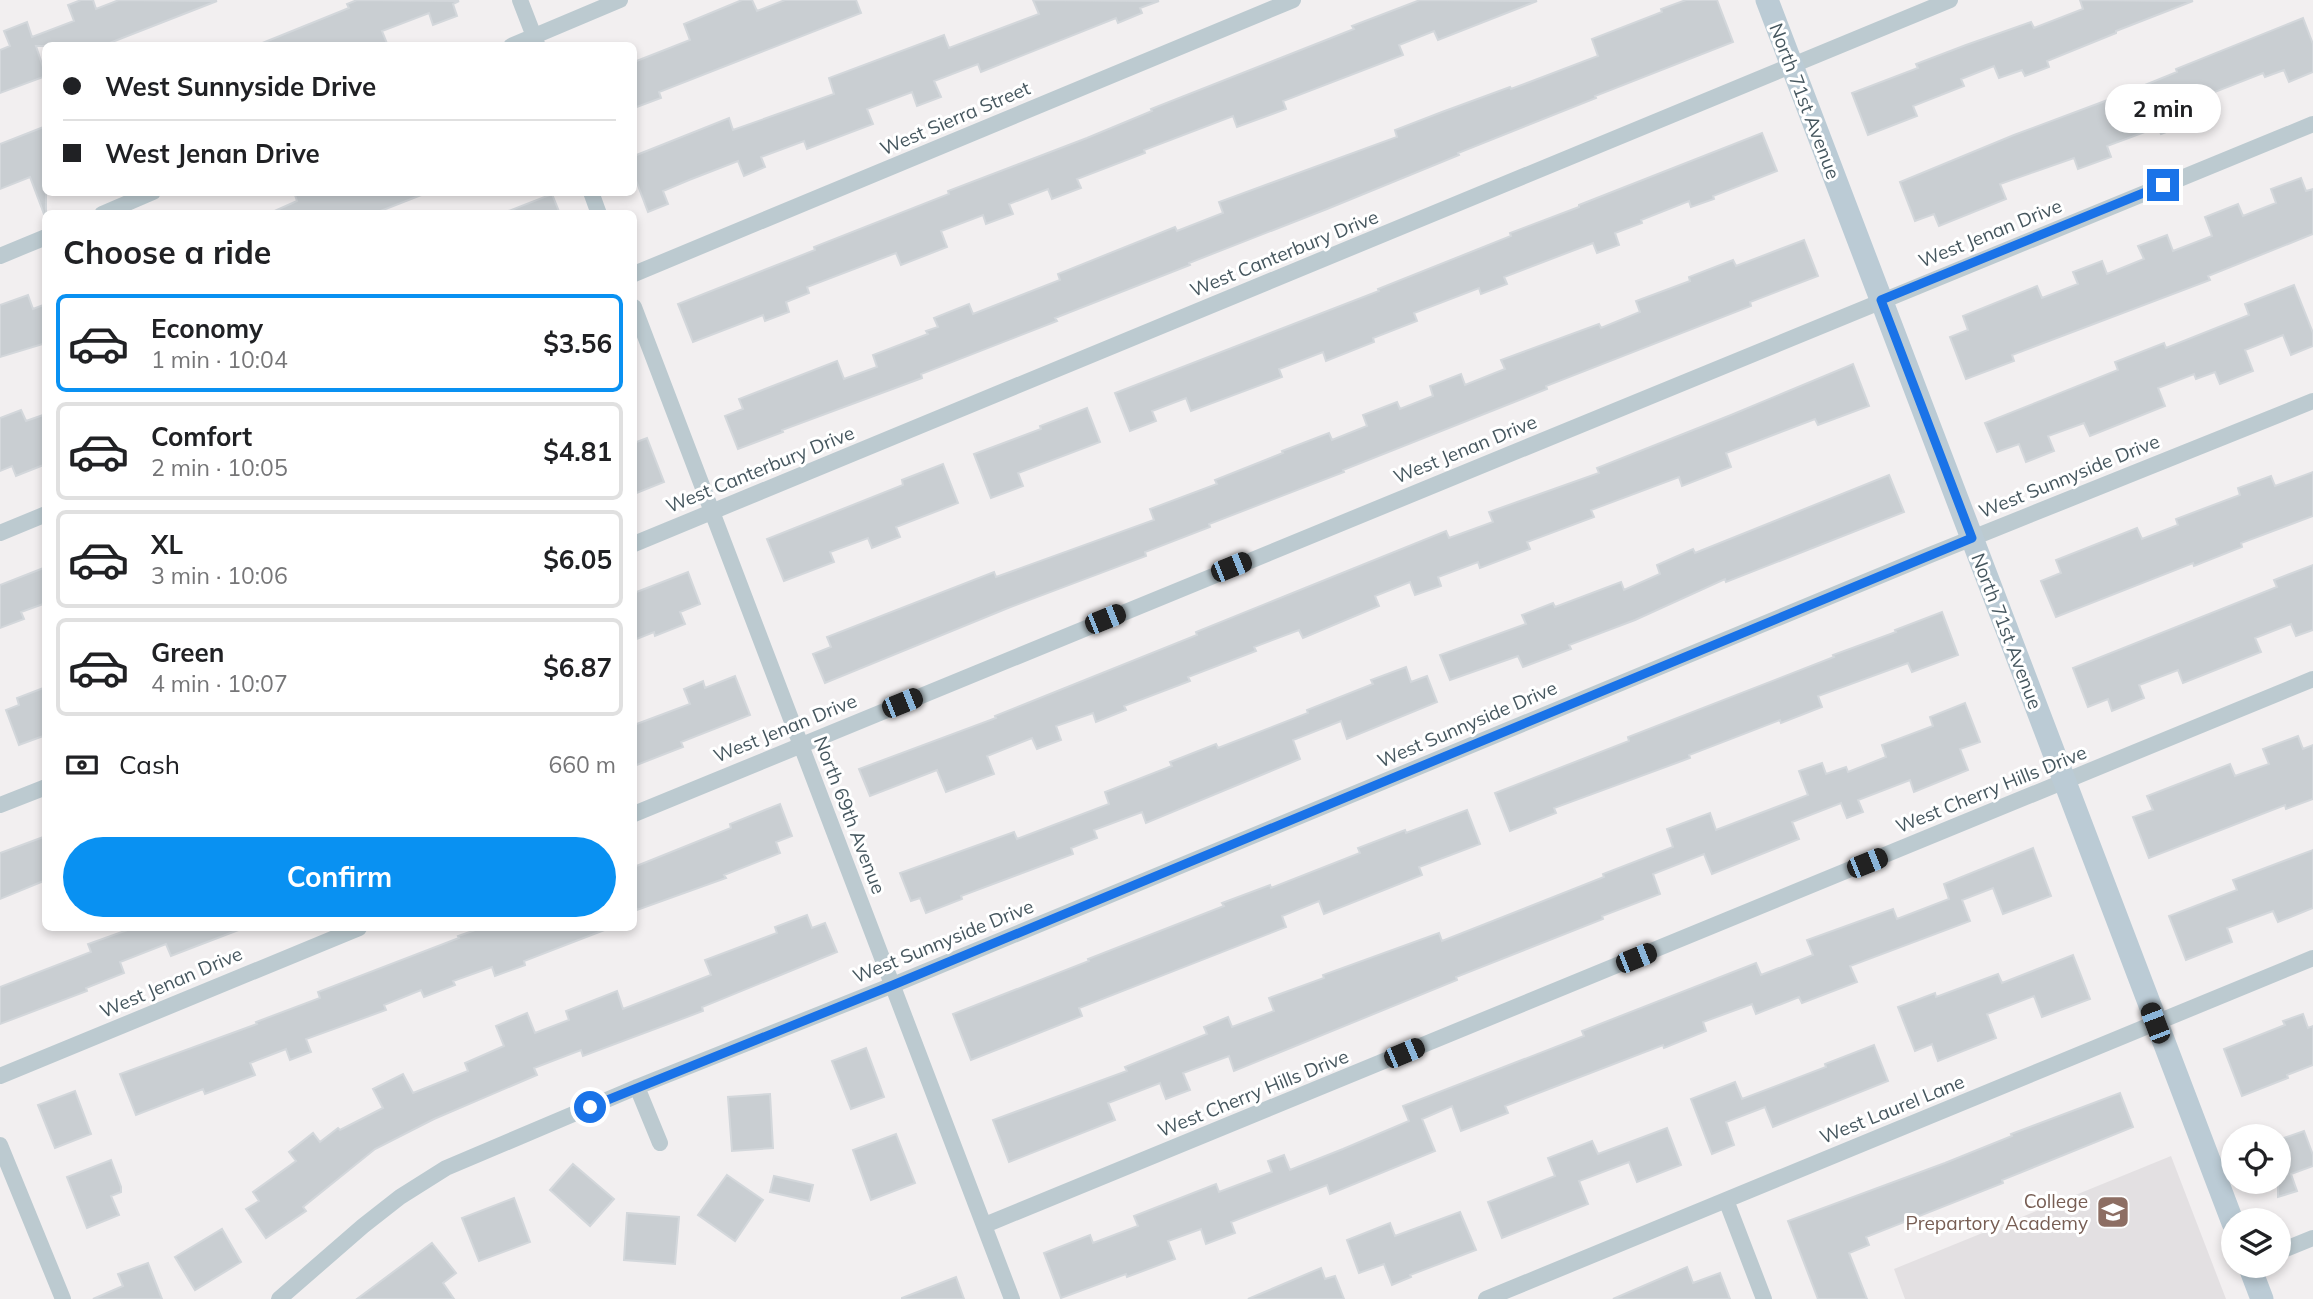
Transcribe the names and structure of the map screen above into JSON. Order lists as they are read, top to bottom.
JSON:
{
  "streets": {
    "street": [
      "North 71st Avenue",
      "West Sierra Street",
      "West Jenan Drive",
      "West Canterbury Drive",
      "West Sunnyside Drive",
      "West Cherry Hills Drive",
      "North 69th Avenue",
      "West Laurel Lane"
    ]
  },
  "crossings": [
    ["North 71st Avenue", "West Jenan Drive"],
    ["North 71st Avenue", "West Canterbury Drive"],
    ["North 71st Avenue", "West Sunnyside Drive"],
    ["North 71st Avenue", "West Cherry Hills Drive"],
    ["North 71st Avenue", "West Laurel Lane"],
    ["West Jenan Drive", "North 69th Avenue"],
    ["West Canterbury Drive", "North 69th Avenue"],
    ["West Sunnyside Drive", "North 69th Avenue"],
    ["West Cherry Hills Drive", "North 69th Avenue"]
  ],
  "places": {
    "school or university": ["College Prepartory Academy"]
  },
  "page": {
    "banner": ["West Sunnyside Drive", "West Jenan Drive"],
    "bubble": "2 min",
    "heading": "Choose a ride",
    "list": [
      {
        "name": "Economy",
        "note": "1 min · 10:04",
        "value": "$3.56"
      },
      {
        "name": "Comfort",
        "note": "2 min · 10:05",
        "value": "$4.81"
      },
      {
        "name": "XL",
        "note": "3 min · 10:06",
        "value": "$6.05"
      },
      {
        "name": "Green",
        "note": "4 min · 10:07",
        "value": "$6.87"
      }
    ],
    "pay": ["Cash", "660 m"],
    "buttons": "Confirm"
  }
}
